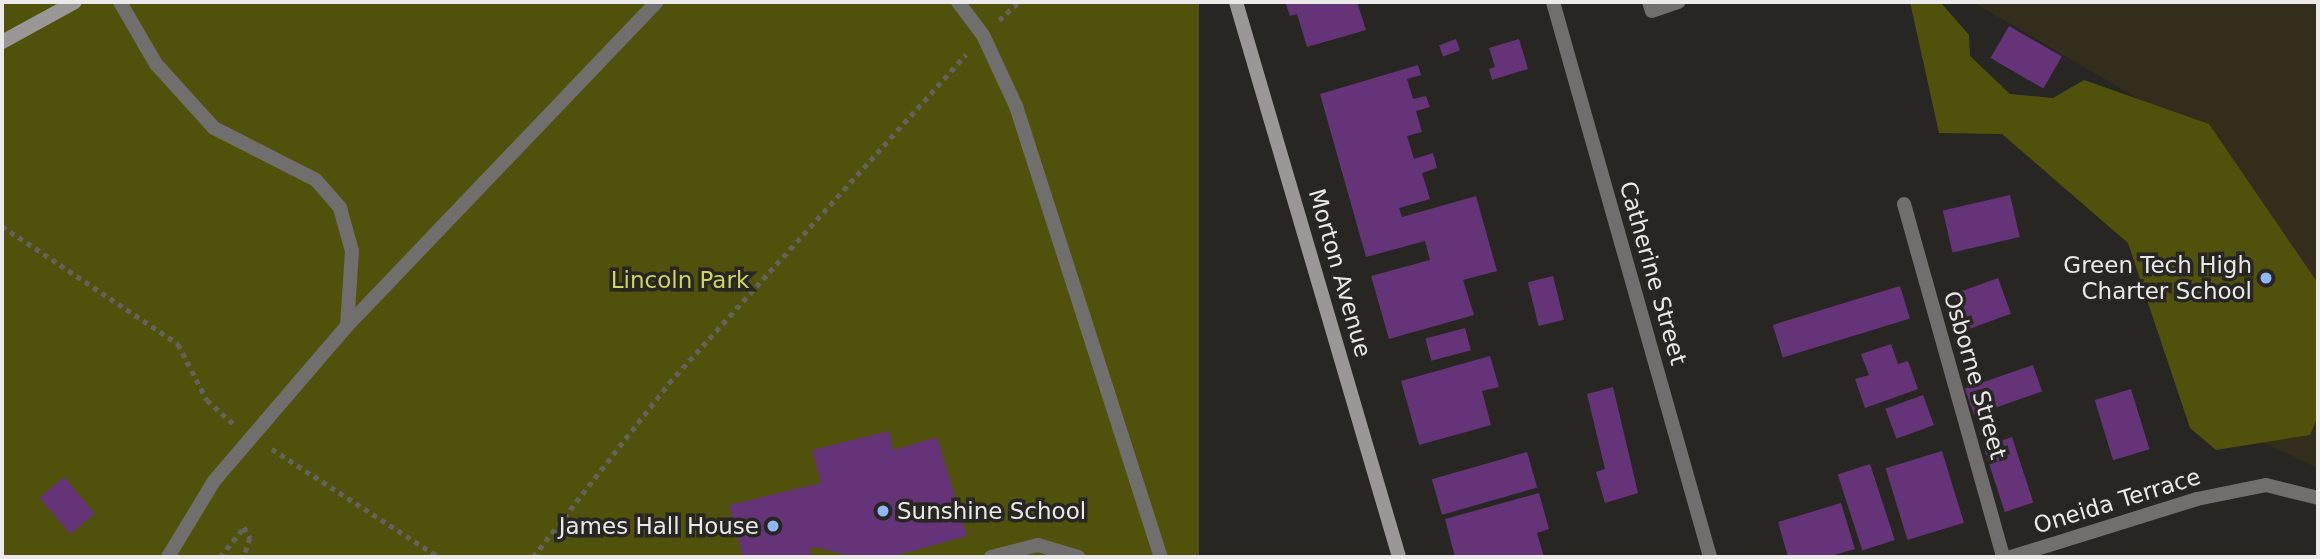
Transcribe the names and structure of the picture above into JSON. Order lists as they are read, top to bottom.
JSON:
{
  "streets": {
    "street": [
      "Morton Avenue",
      "Catherine Street",
      "Osborne Street",
      "Oneida Terrace"
    ]
  },
  "parks": ["Lincoln Park"],
  "places": ["Green Tech High Charter School", "Sunshine School", "James Hall House"]
}
